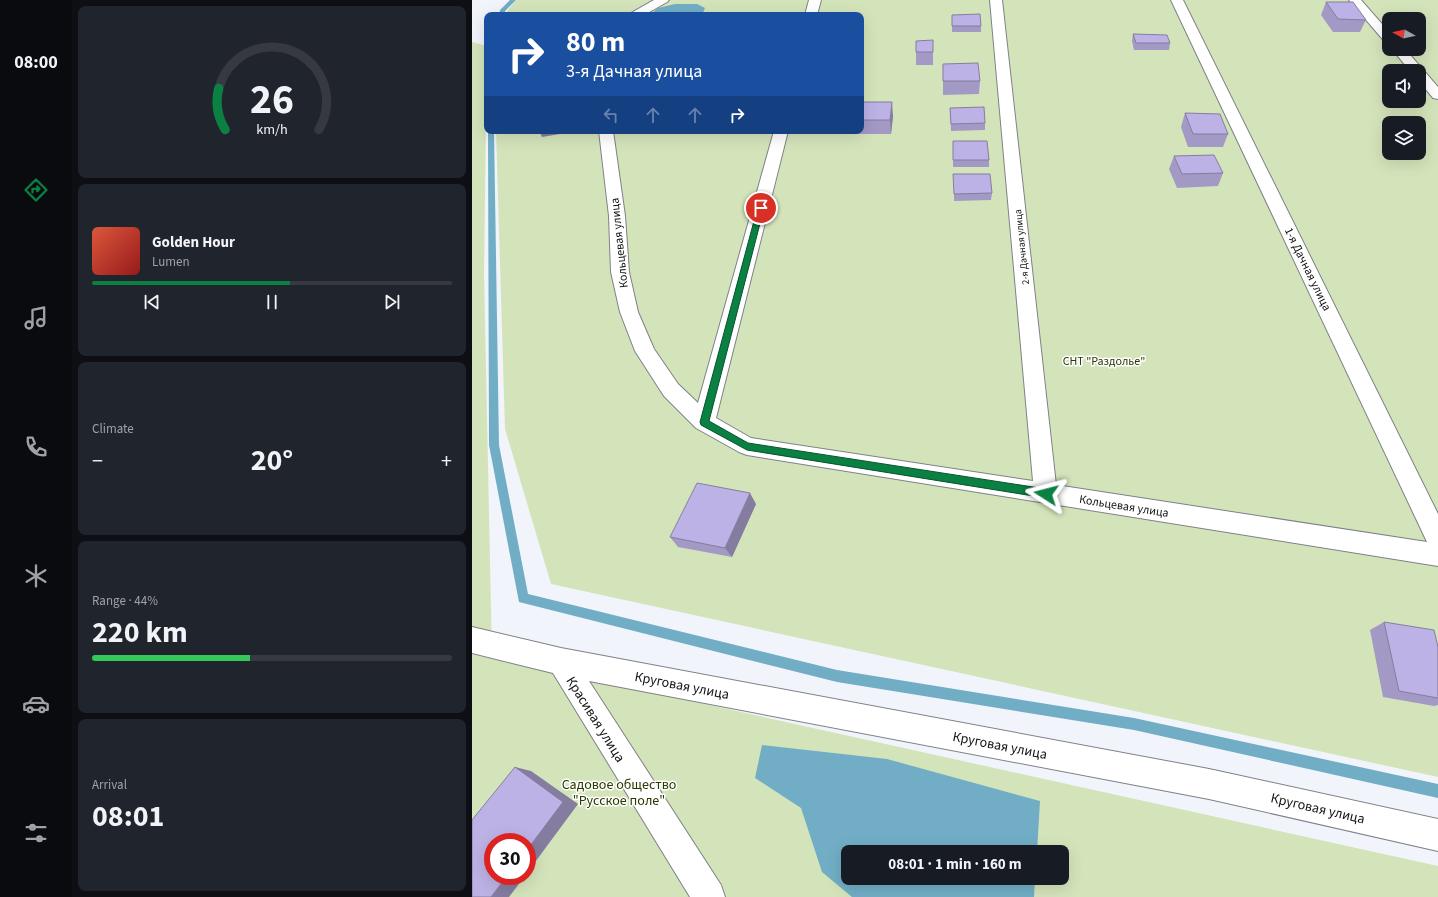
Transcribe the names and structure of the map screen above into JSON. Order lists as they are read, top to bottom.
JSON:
{
  "streets": {
    "street": [
      "Кольцевая улица",
      "2-я Дачная улица",
      "1-я Дачная улица",
      "Круговая улица",
      "Красивая улица"
    ]
  },
  "crossings": [
    ["Кольцевая улица", "2-я Дачная улица"],
    ["Круговая улица", "Красивая улица"]
  ],
  "parks": ["СНТ \"Раздолье\"", "Садовое общество \"Русское поле\""],
  "north": "left",
  "page": {
    "tabs": "08:00",
    "turn": ["80 m", "3-я Дачная улица"],
    "song": ["Golden Hour", "Lumen"],
    "tile": [
      "Climate",
      ["Range · 44%", "220 km"],
      ["Arrival", "08:01"]
    ],
    "heat": ["−", "20°", "+"],
    "limit": "30",
    "trip": "08:01 · 1 min · 160 m",
    "gauge": ["26", "km/h"]
  }
}
